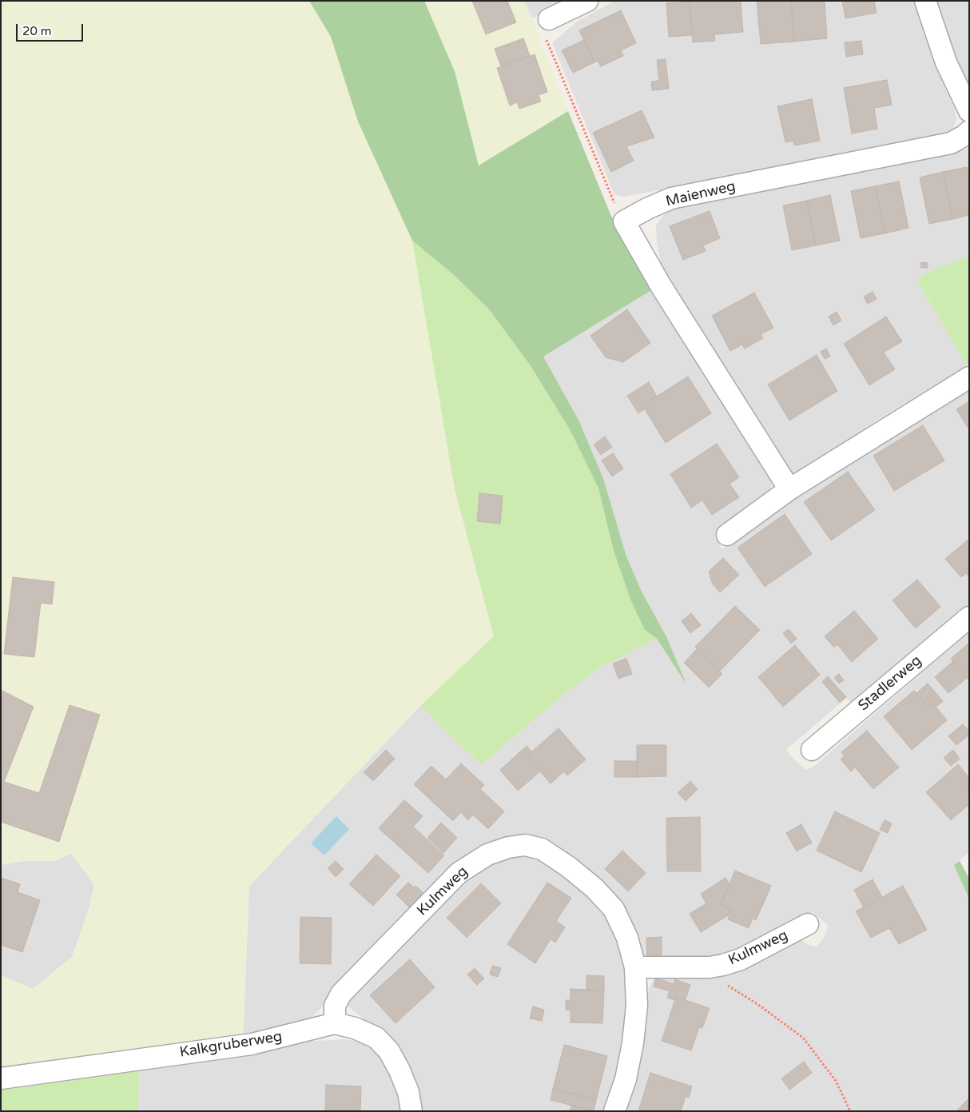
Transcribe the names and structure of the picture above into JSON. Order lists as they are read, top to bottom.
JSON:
{
  "streets": {
    "street": [
      "Maienweg",
      "Stadlerweg",
      "Kulmweg",
      "Kalkgruberweg"
    ]
  },
  "crossings": [
    ["Kulmweg", "Kalkgruberweg"]
  ],
  "scale_bar": "20 m"
}
